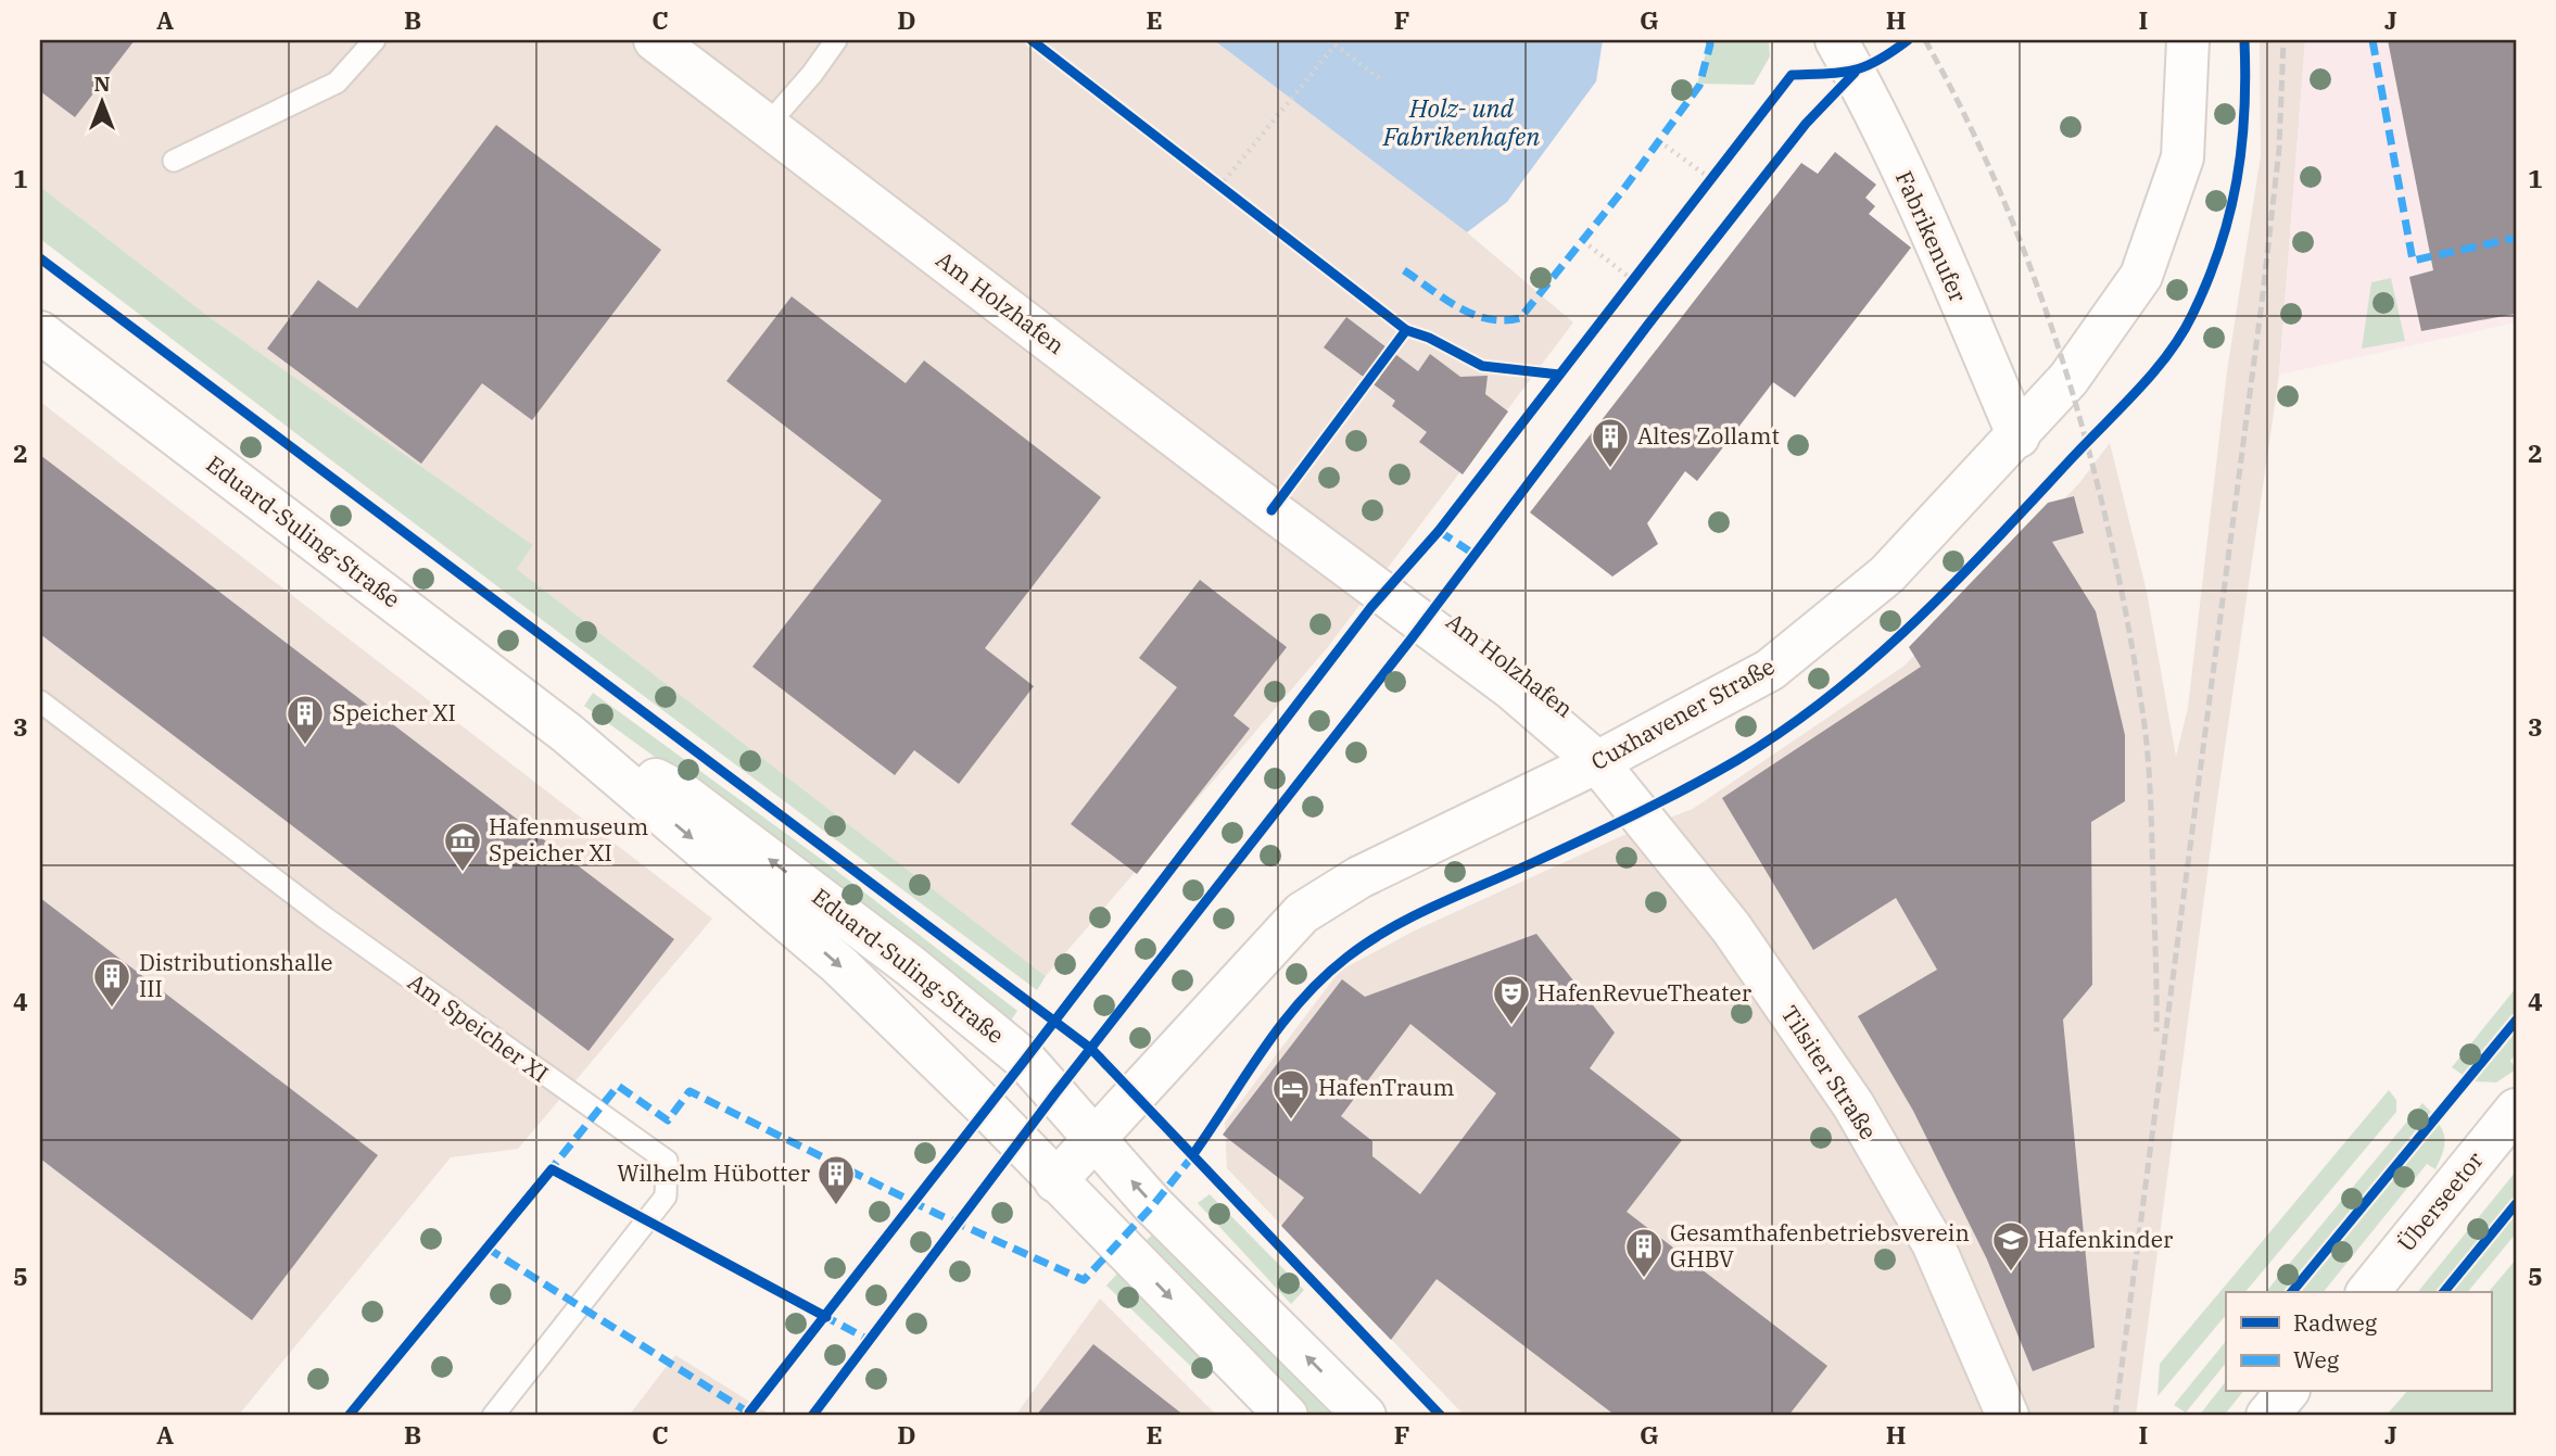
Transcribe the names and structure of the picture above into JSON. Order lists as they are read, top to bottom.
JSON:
{
  "streets": {
    "street": [
      "Fabrikenufer",
      "Am Holzhafen",
      "Eduard-Suling-Straße",
      "Cuxhavener Straße",
      "Tilsiter Straße",
      "Überseetor"
    ],
    "lane": ["Am Speicher XI"]
  },
  "crossings": [
    ["Fabrikenufer", "Cuxhavener Straße"],
    ["Am Holzhafen", "Cuxhavener Straße"],
    ["Am Holzhafen", "Tilsiter Straße"],
    ["Eduard-Suling-Straße", "Cuxhavener Straße"],
    ["Cuxhavener Straße", "Tilsiter Straße"]
  ],
  "water": ["Holz- und Fabrikenhafen"],
  "places": {
    "building": [
      "Altes Zollamt",
      "Speicher XI",
      "Distributionshalle III",
      "Wilhelm Hübotter",
      "Gesamthafenbetriebsverein GHBV"
    ],
    "museum": ["Hafenmuseum Speicher XI"],
    "theatre": ["HafenRevueTheater"],
    "hotel": ["HafenTraum"],
    "school or university": ["Hafenkinder"]
  },
  "legend": ["Radweg", "Weg"],
  "north": "top",
  "grid": {
    "columns": [
      "A",
      "B",
      "C",
      "D",
      "E",
      "F",
      "G",
      "H",
      "I",
      "J"
    ],
    "rows": [
      "1",
      "2",
      "3",
      "4",
      "5"
    ]
  }
}
